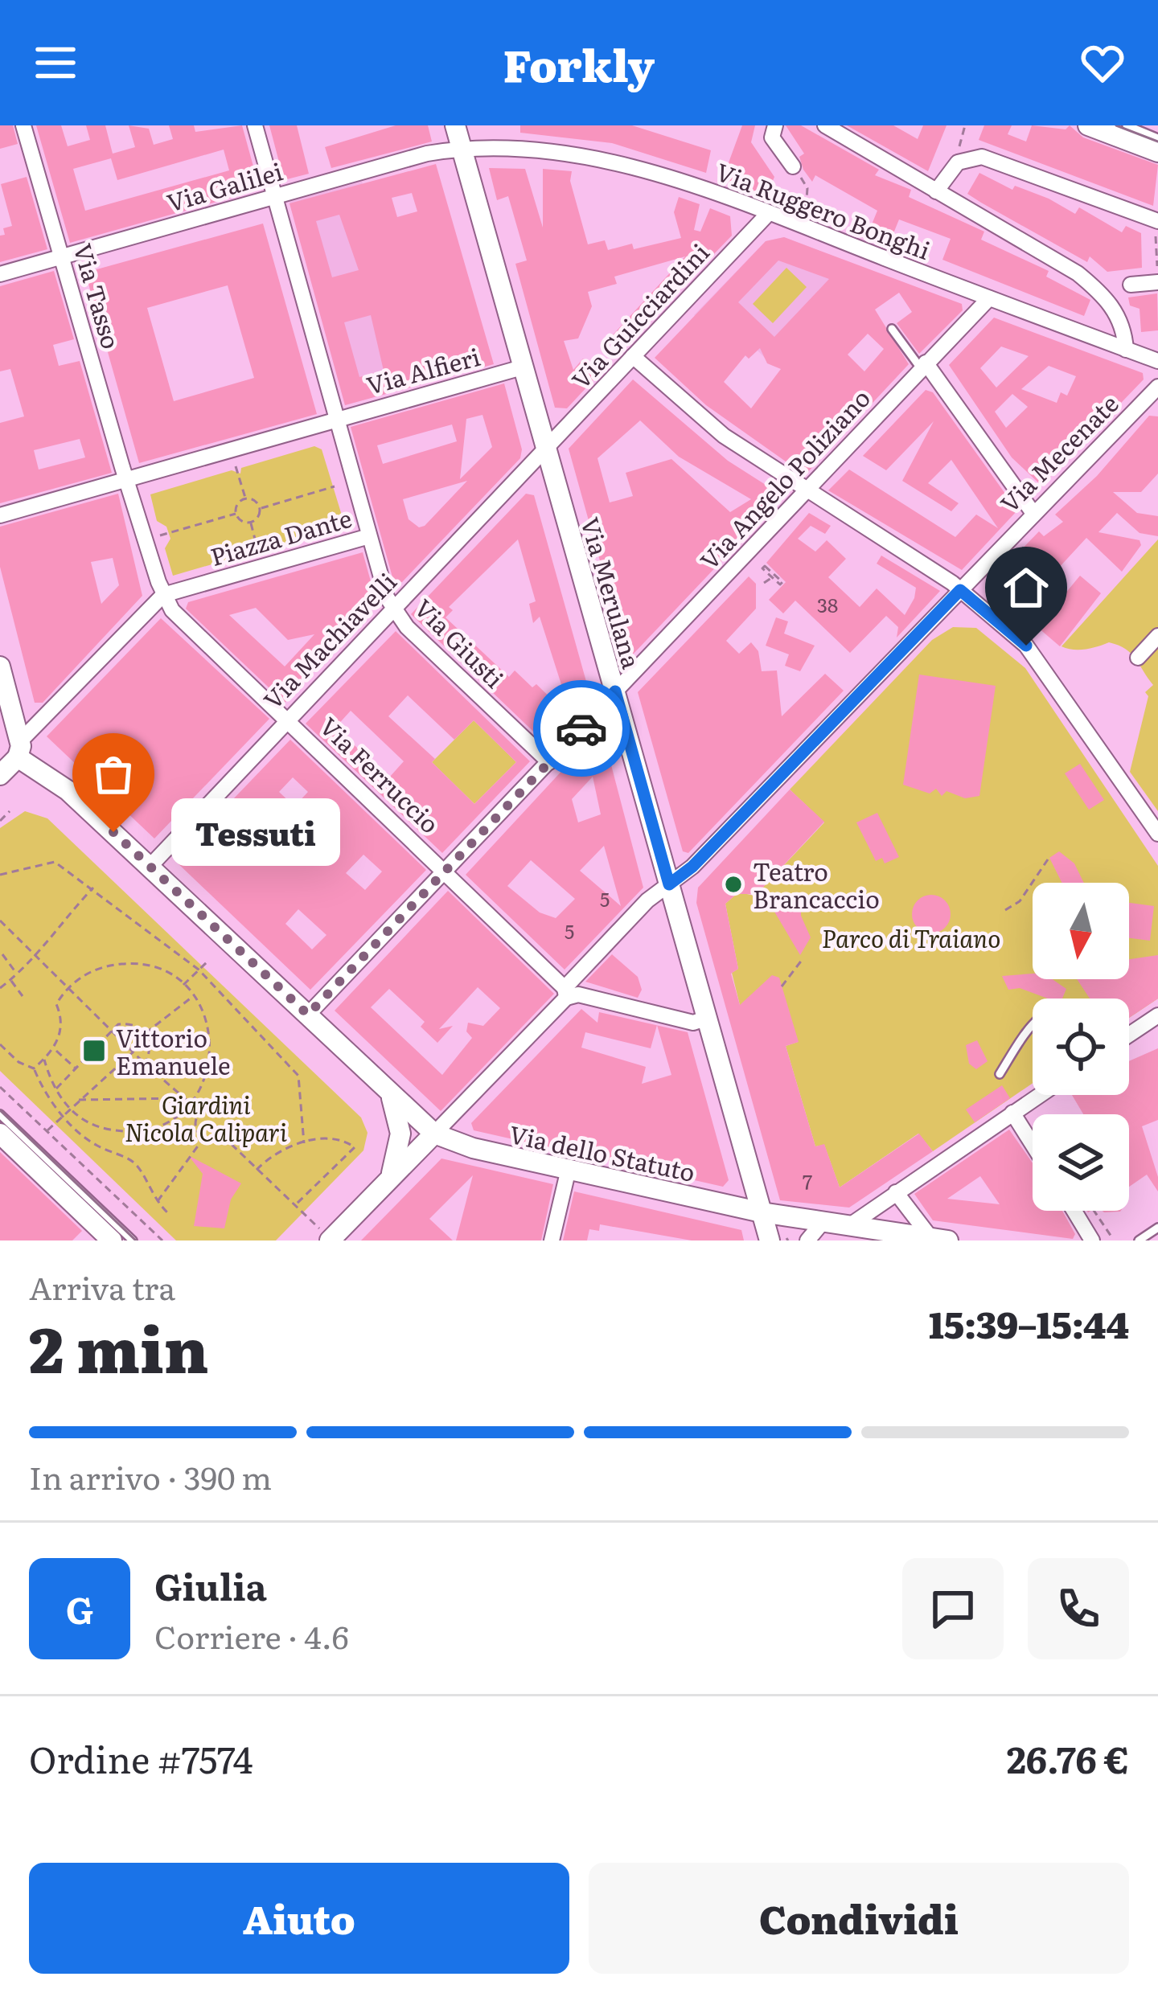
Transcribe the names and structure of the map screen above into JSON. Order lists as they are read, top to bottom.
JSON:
{
  "streets": {
    "main road": ["Via Merulana", "Via dello Statuto"],
    "street": [
      "Via Galilei",
      "Via Ruggero Bonghi",
      "Via Tasso",
      "Via Guicciardini",
      "Via Alfieri",
      "Via Mecenate",
      "Via Angelo Poliziano",
      "Piazza Dante",
      "Via Machiavelli",
      "Via Giusti",
      "Via Ferruccio"
    ]
  },
  "crossings": [
    ["Via Galilei", "Via Ruggero Bonghi"],
    ["Via Galilei", "Via Tasso"],
    ["Via Galilei", "Piazza Dante"],
    ["Via Galilei", "Via Merulana"],
    ["Via Ruggero Bonghi", "Via Guicciardini"],
    ["Via Ruggero Bonghi", "Via Angelo Poliziano"],
    ["Via Ruggero Bonghi", "Via Merulana"],
    ["Via Guicciardini", "Via Merulana"],
    ["Via Guicciardini", "Via Machiavelli"],
    ["Via Alfieri", "Piazza Dante"],
    ["Via Alfieri", "Via Merulana"],
    ["Via Mecenate", "Via Merulana"],
    ["Via Mecenate", "Via Ferruccio"],
    ["Via Mecenate", "Via dello Statuto"],
    ["Via Angelo Poliziano", "Via Merulana"],
    ["Via Angelo Poliziano", "Via Giusti"],
    ["Via Angelo Poliziano", "Via Ferruccio"],
    ["Piazza Dante", "Via Giusti"],
    ["Piazza Dante", "Via Ferruccio"],
    ["Via Merulana", "Via Machiavelli"],
    ["Via Merulana", "Via dello Statuto"],
    ["Via Machiavelli", "Via Giusti"],
    ["Via Machiavelli", "Via Ferruccio"]
  ],
  "parks": ["Parco di Traiano", "Giardini Nicola Calipari"],
  "places": {
    "other": ["Tessuti", "Teatro Brancaccio"],
    "transit": ["Vittorio Emanuele"]
  },
  "house_numbers": [
    "38",
    "5",
    "5",
    "7"
  ],
  "north": "bottom",
  "page": {
    "header": "Forkly",
    "bubble": "Tessuti",
    "heading": ["2 min", "Arriva tra", "15:39–15:44"],
    "panel": [
      "Giulia",
      "Corriere · 4.6",
      "Ordine #7574",
      "26.76 €"
    ],
    "bar": "In arrivo · 390 m",
    "round": "G",
    "buttons": ["Aiuto", "Condividi"]
  }
}
